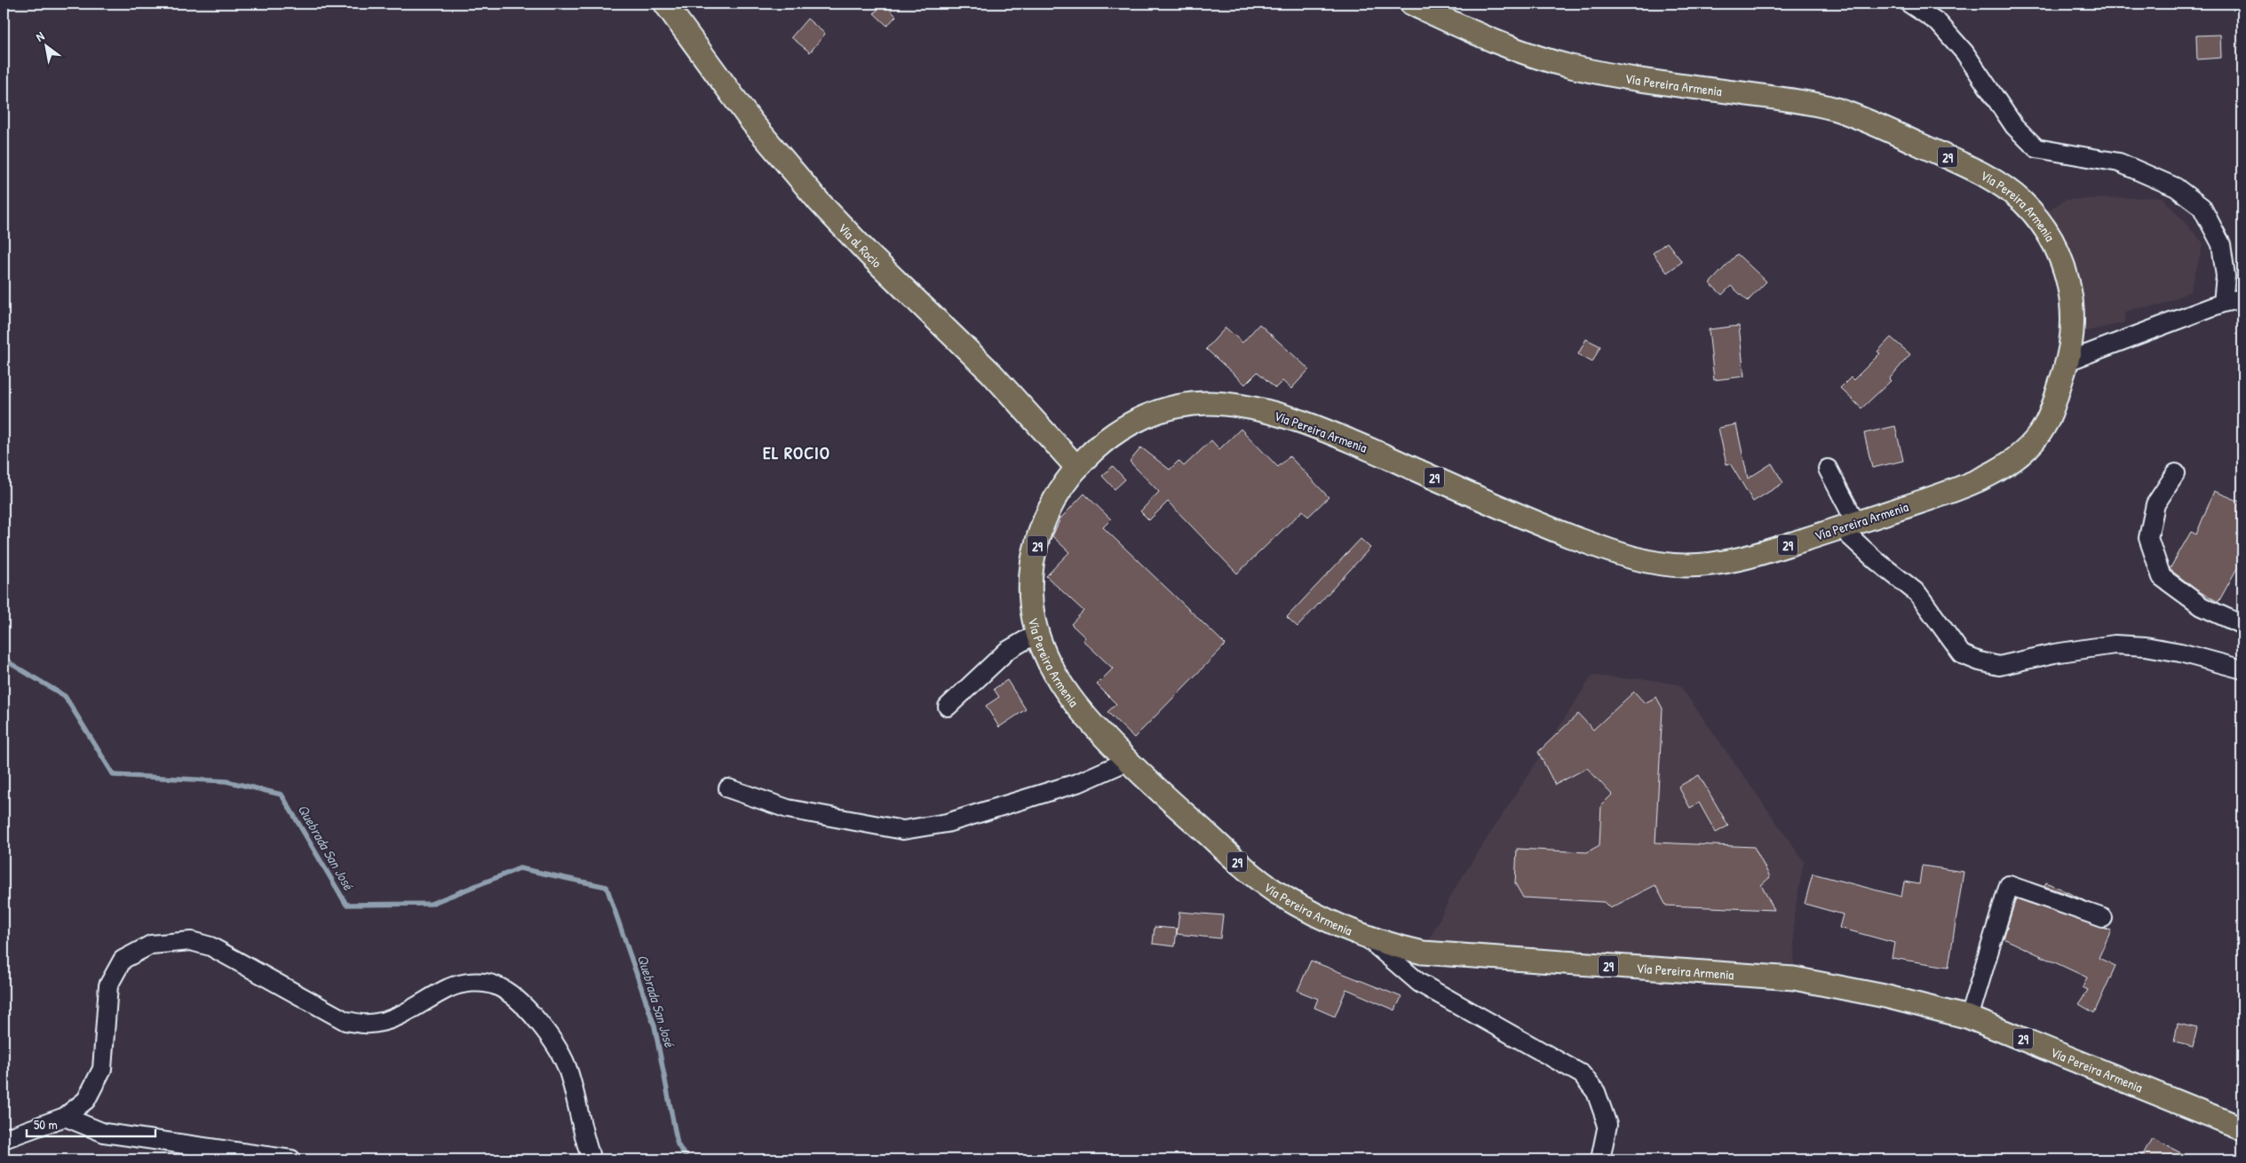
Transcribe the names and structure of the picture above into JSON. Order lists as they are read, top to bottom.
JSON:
{
  "streets": {
    "main road": ["Vía Pereira Armenia", "29", "Via al Rocio"]
  },
  "crossings": [
    ["Vía Pereira Armenia", "Via al Rocio"]
  ],
  "districts": ["EL ROCIO"],
  "water": ["Quebrada San José"],
  "scale_bar": "50 m",
  "north": "top left"
}
